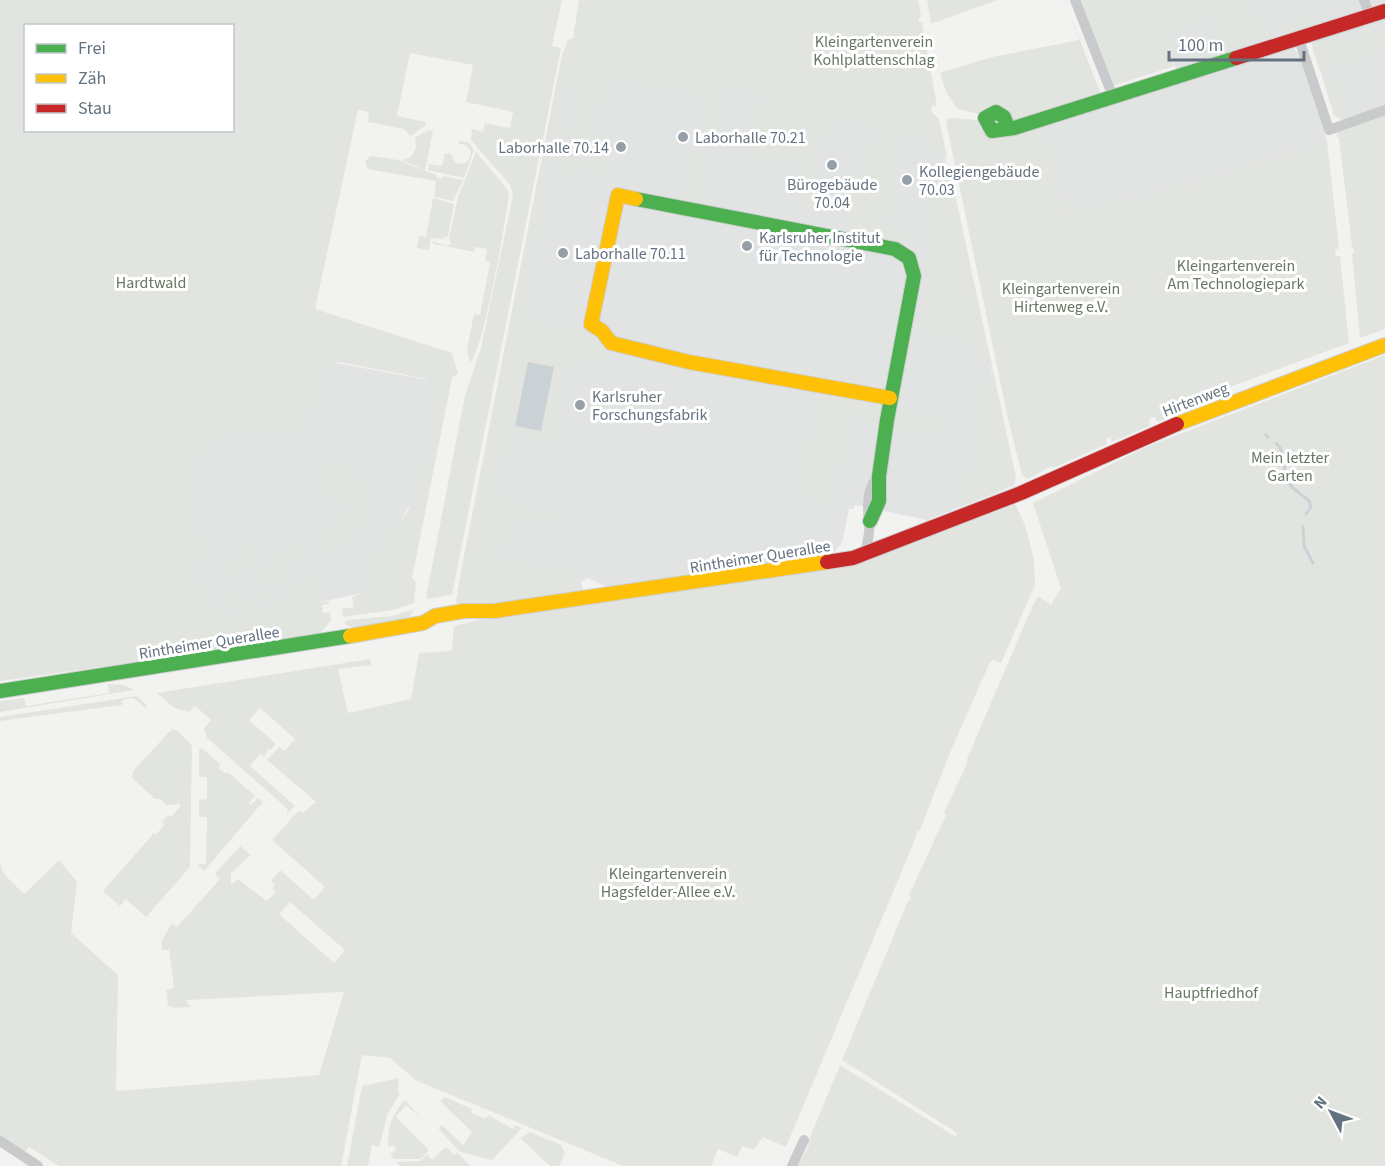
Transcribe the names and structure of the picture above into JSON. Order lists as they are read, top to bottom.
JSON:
{
  "streets": {
    "street": ["Hirtenweg", "Rintheimer Querallee"]
  },
  "crossings": [
    ["Hirtenweg", "Rintheimer Querallee"]
  ],
  "parks": [
    "Kleingartenverein Kohlplattenschlag",
    "Kleingartenverein Am Technologiepark",
    "Hardtwald",
    "Kleingartenverein Hirtenweg e.V.",
    "Mein letzter Garten",
    "Kleingartenverein Hagsfelder-Allee e.V.",
    "Hauptfriedhof"
  ],
  "places": [
    "Laborhalle 70.21",
    "Laborhalle 70.14",
    "Bürogebäude 70.04",
    "Kollegiengebäude 70.03",
    "Karlsruher Institut für Technologie",
    "Laborhalle 70.11",
    "Karlsruher Forschungsfabrik"
  ],
  "legend": ["Frei", "Zäh", "Stau"],
  "scale_bar": "100 m",
  "north": "top left"
}
